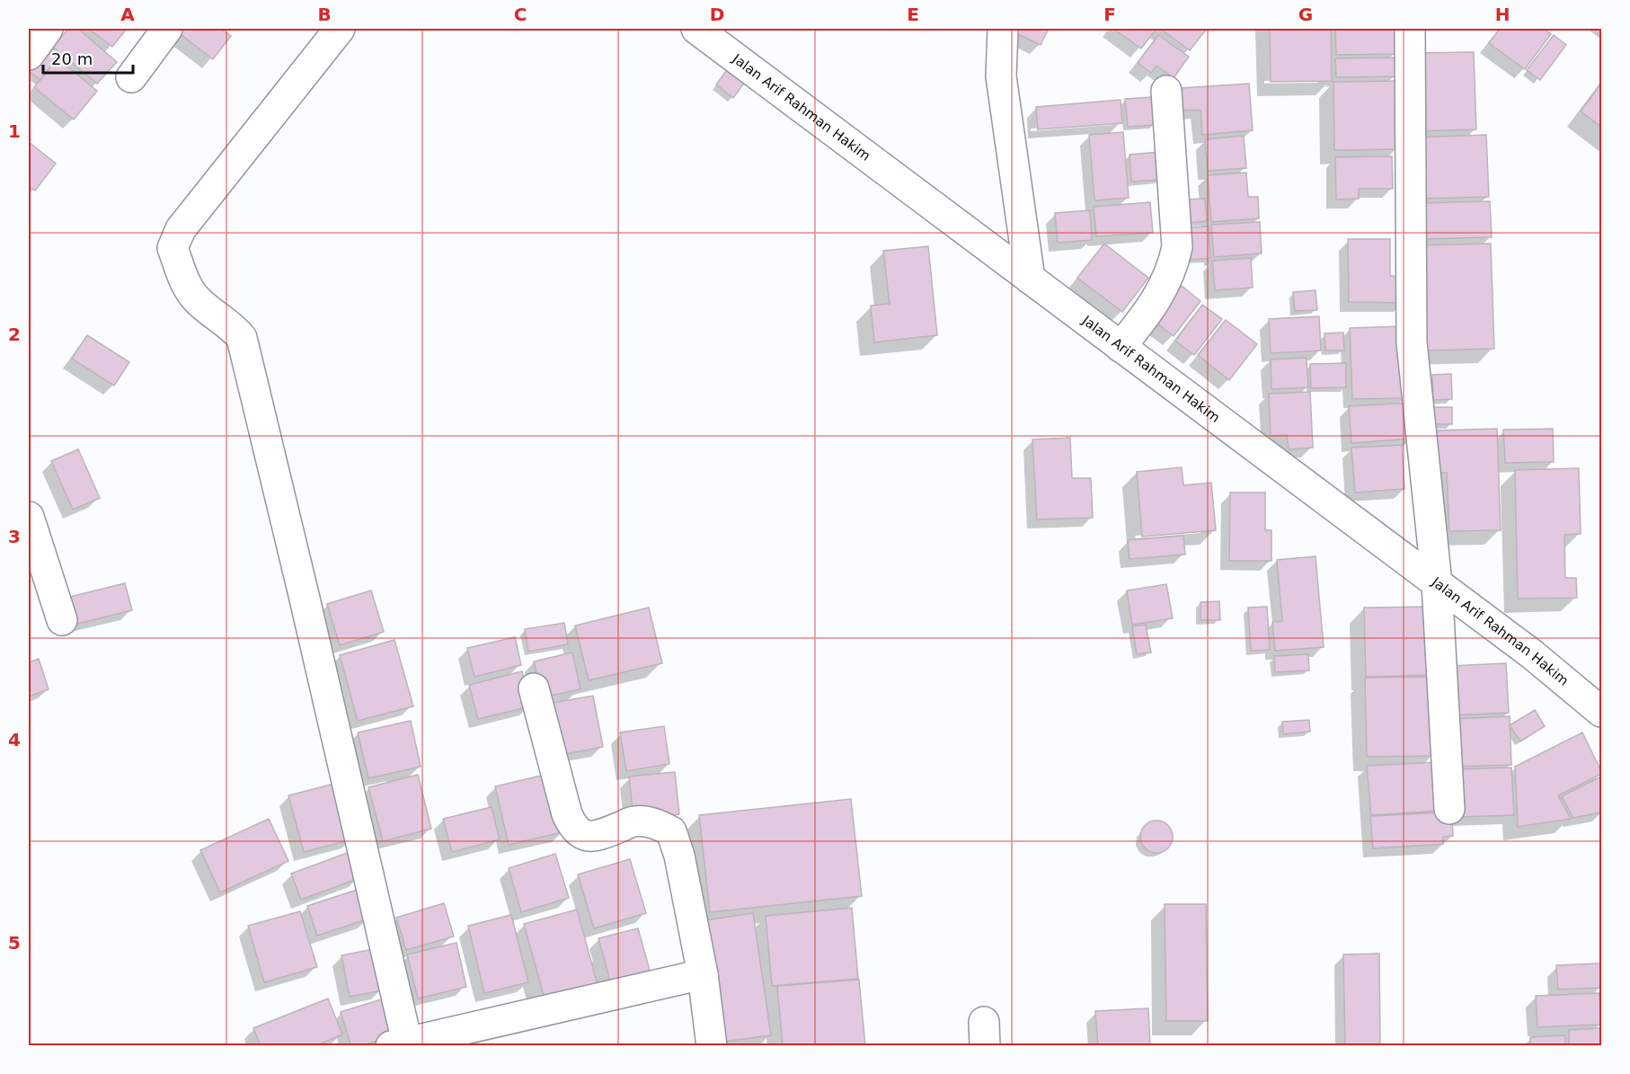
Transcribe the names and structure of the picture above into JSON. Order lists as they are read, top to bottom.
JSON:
{
  "streets": {
    "street": ["Jalan Arif Rahman Hakim"]
  },
  "scale_bar": "20 m",
  "grid": {
    "columns": [
      "A",
      "B",
      "C",
      "D",
      "E",
      "F",
      "G",
      "H"
    ],
    "rows": [
      "1",
      "2",
      "3",
      "4",
      "5"
    ]
  }
}
